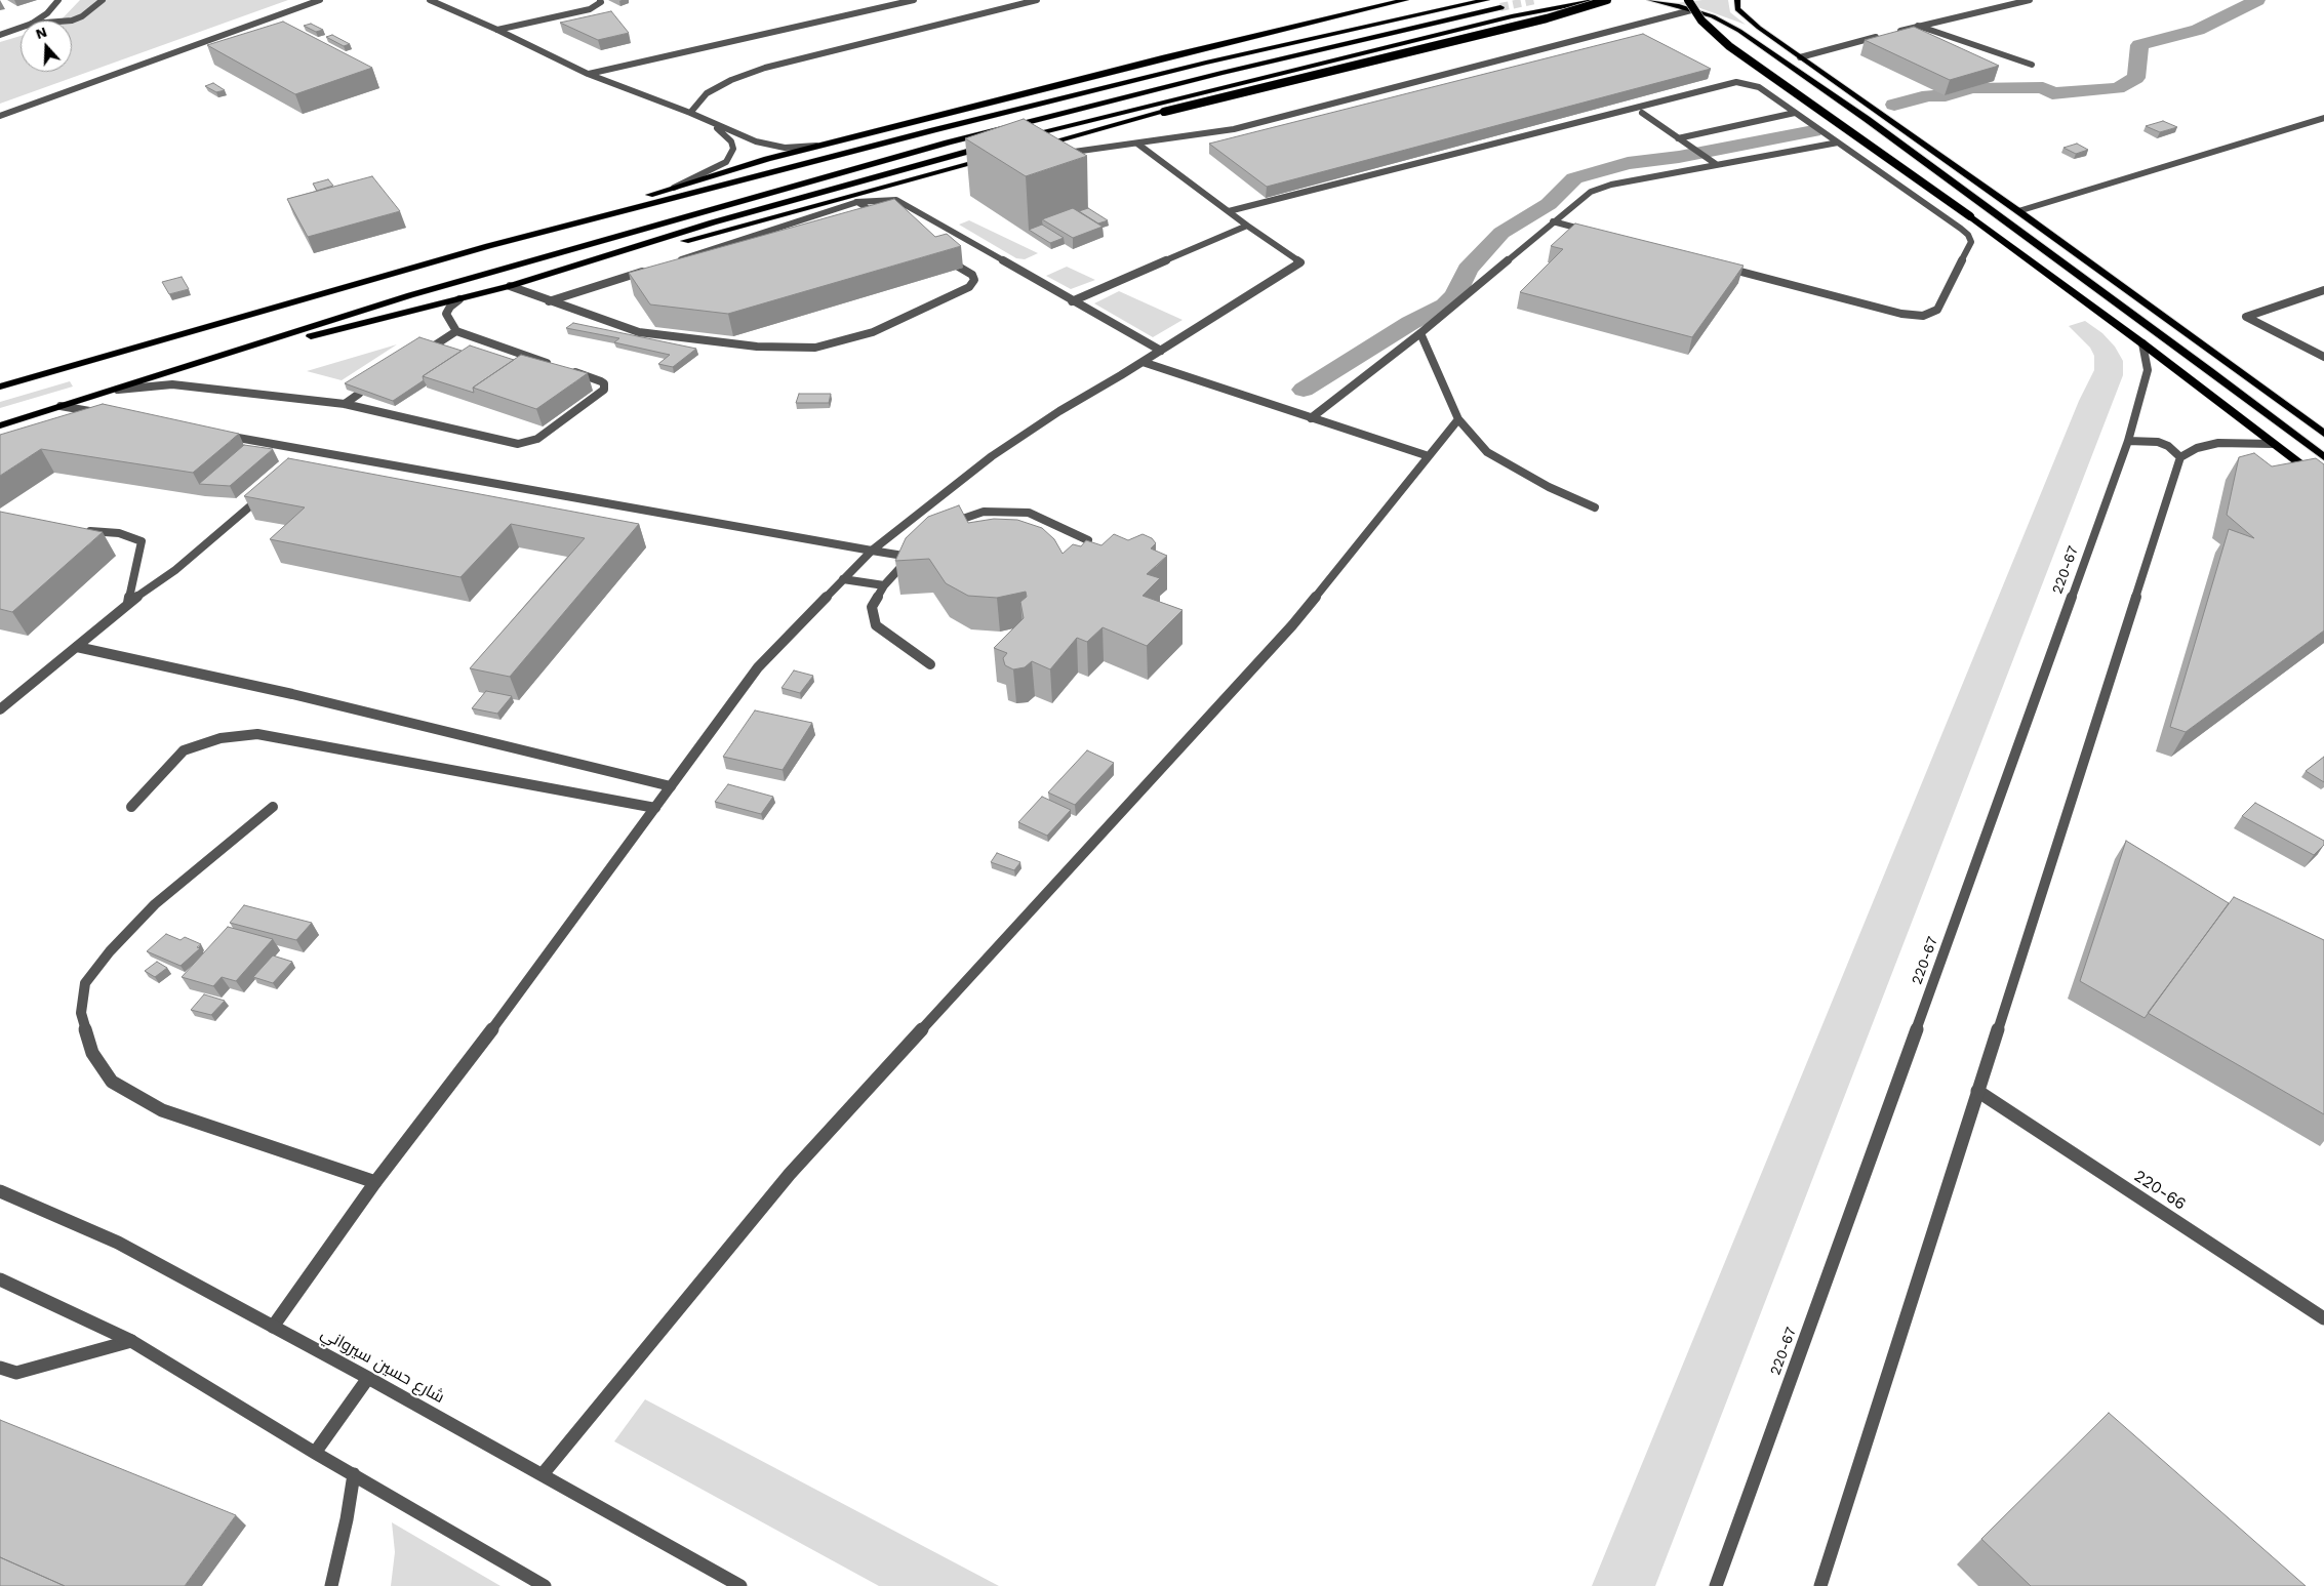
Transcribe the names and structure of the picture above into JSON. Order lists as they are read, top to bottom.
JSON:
{
  "streets": {
    "street": ["220-67", "220-66", "شارع حسين سيرواني"]
  },
  "north": "top"
}
